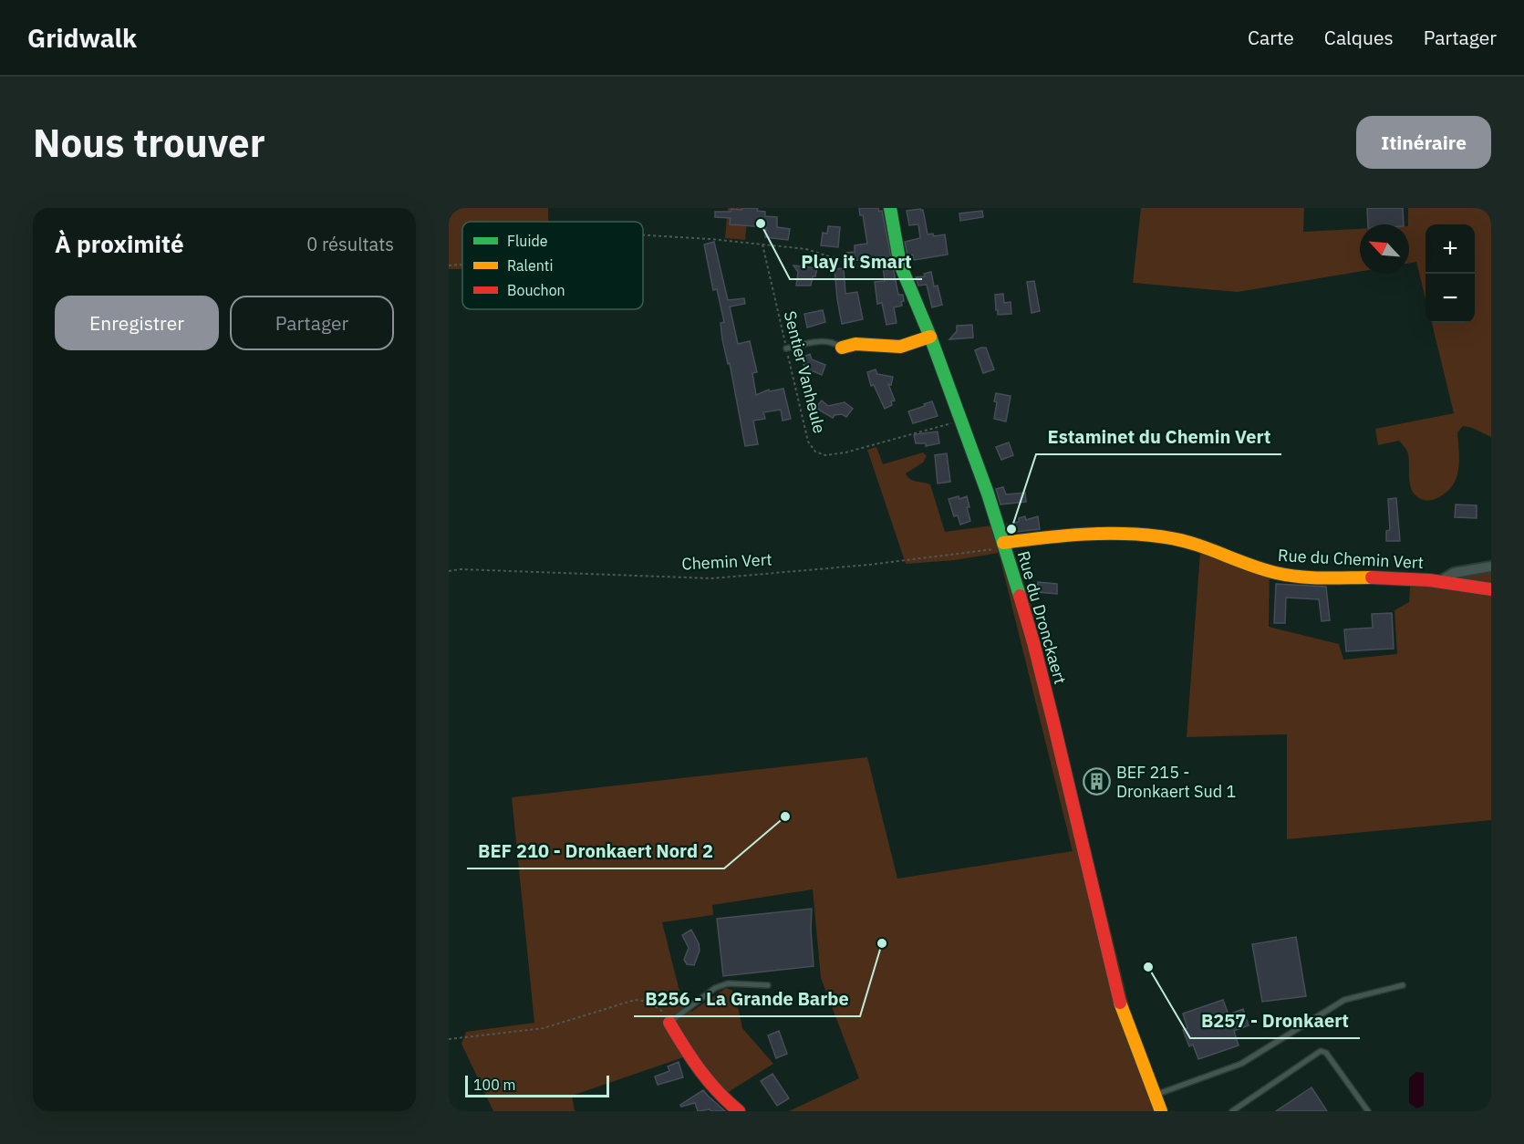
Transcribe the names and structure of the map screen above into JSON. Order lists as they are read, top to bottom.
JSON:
{
  "streets": {
    "main road": ["Rue du Chemin Vert", "Rue du Dronckaert"],
    "path": ["Sentier Vanheule", "Chemin Vert"]
  },
  "crossings": [
    ["Sentier Vanheule", "Rue du Dronckaert"],
    ["Rue du Chemin Vert", "Chemin Vert"],
    ["Rue du Chemin Vert", "Rue du Dronckaert"],
    ["Chemin Vert", "Rue du Dronckaert"]
  ],
  "places": {
    "other": [
      "Play it Smart",
      "Estaminet du Chemin Vert",
      "BEF 210 - Dronkaert Nord 2",
      "B256 - La Grande Barbe",
      "B257 - Dronkaert"
    ],
    "building": ["BEF 215 - Dronkaert Sud 1"]
  },
  "legend": ["Fluide", "Ralenti", "Bouchon"],
  "scale_bar": "100 m",
  "north": "top left",
  "page": {
    "header": "Gridwalk",
    "nav": ["Carte", "Calques", "Partager"],
    "buttons": [
      "Itinéraire",
      ["Enregistrer", "Partager"]
    ],
    "title": "Nous trouver",
    "heading": ["À proximité", "0 résultats"],
    "map_buttons": ["+", "−"],
    "scale": "100 m"
  }
}
